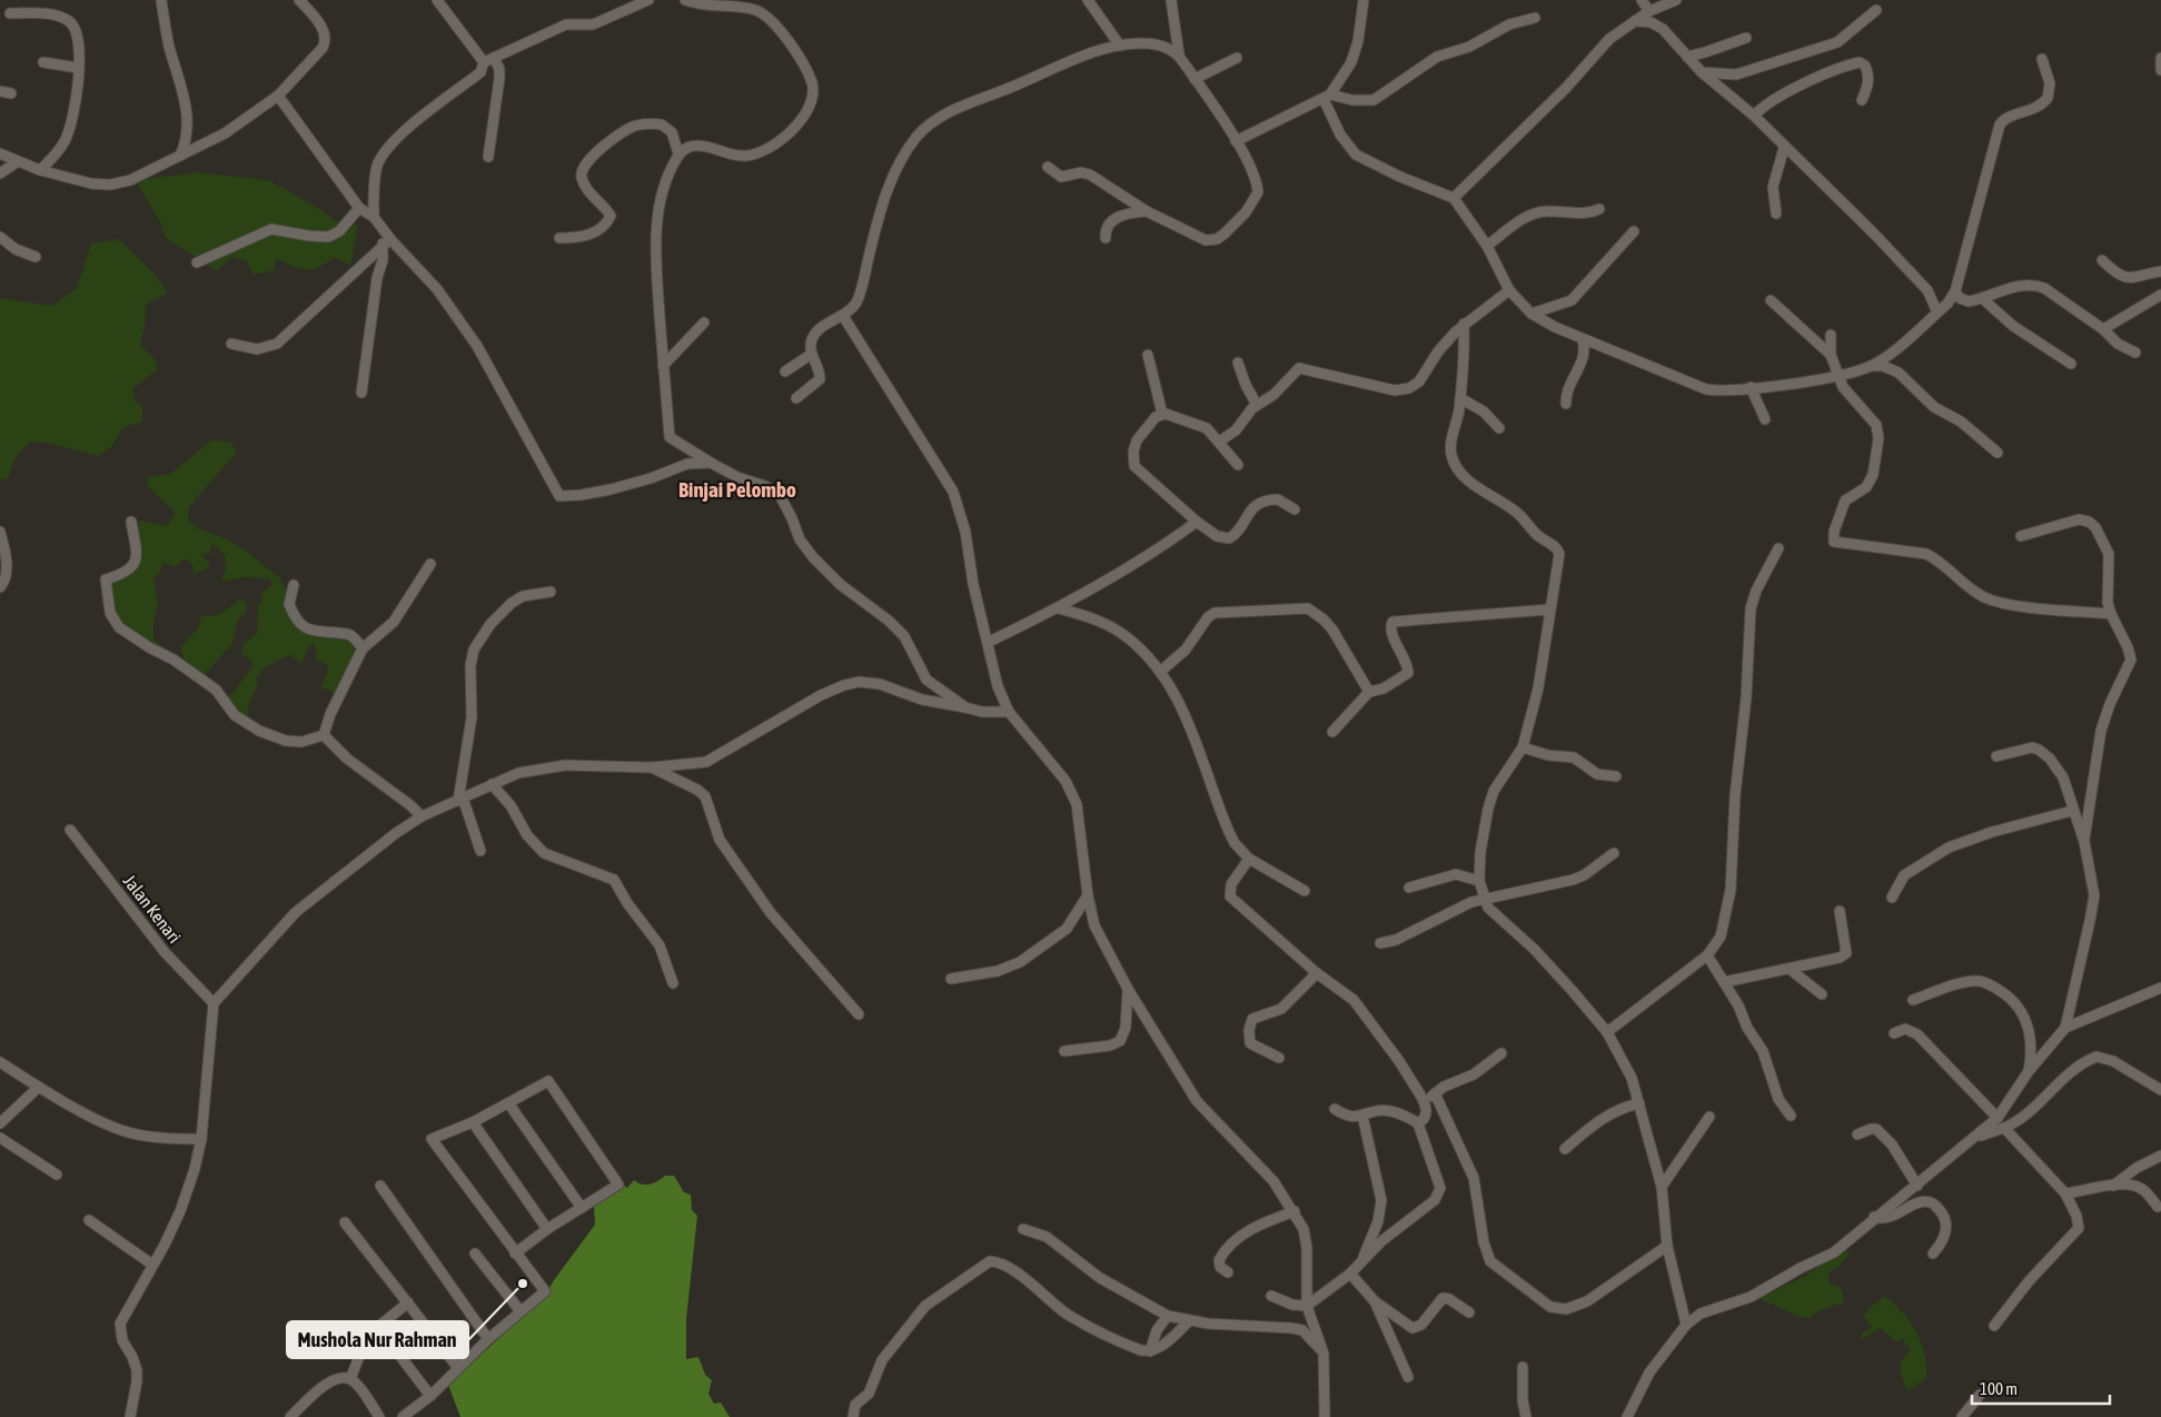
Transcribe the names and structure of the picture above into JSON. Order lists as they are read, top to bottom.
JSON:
{
  "streets": {
    "street": ["Jalan Kenari"]
  },
  "districts": ["Binjai Pelombo"],
  "places": ["Mushola Nur Rahman"],
  "scale_bar": "100 m"
}
